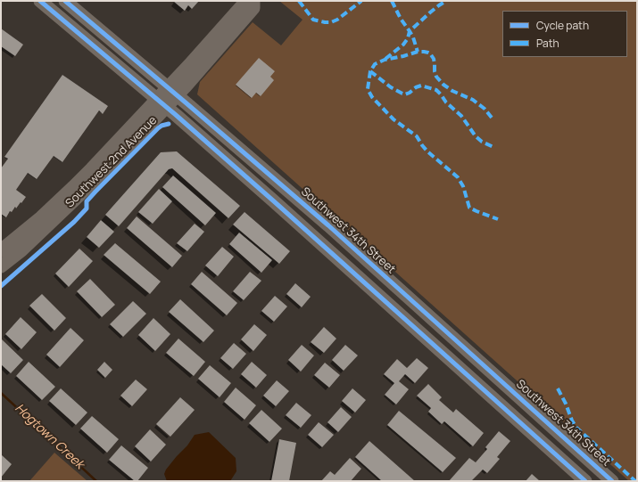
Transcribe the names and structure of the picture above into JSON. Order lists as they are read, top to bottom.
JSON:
{
  "streets": {
    "main road": ["Southwest 2nd Avenue", "Southwest 34th Street"]
  },
  "crossings": [
    ["Southwest 2nd Avenue", "Southwest 34th Street"]
  ],
  "water": ["Hogtown Creek"],
  "legend": ["Cycle path", "Path"]
}
